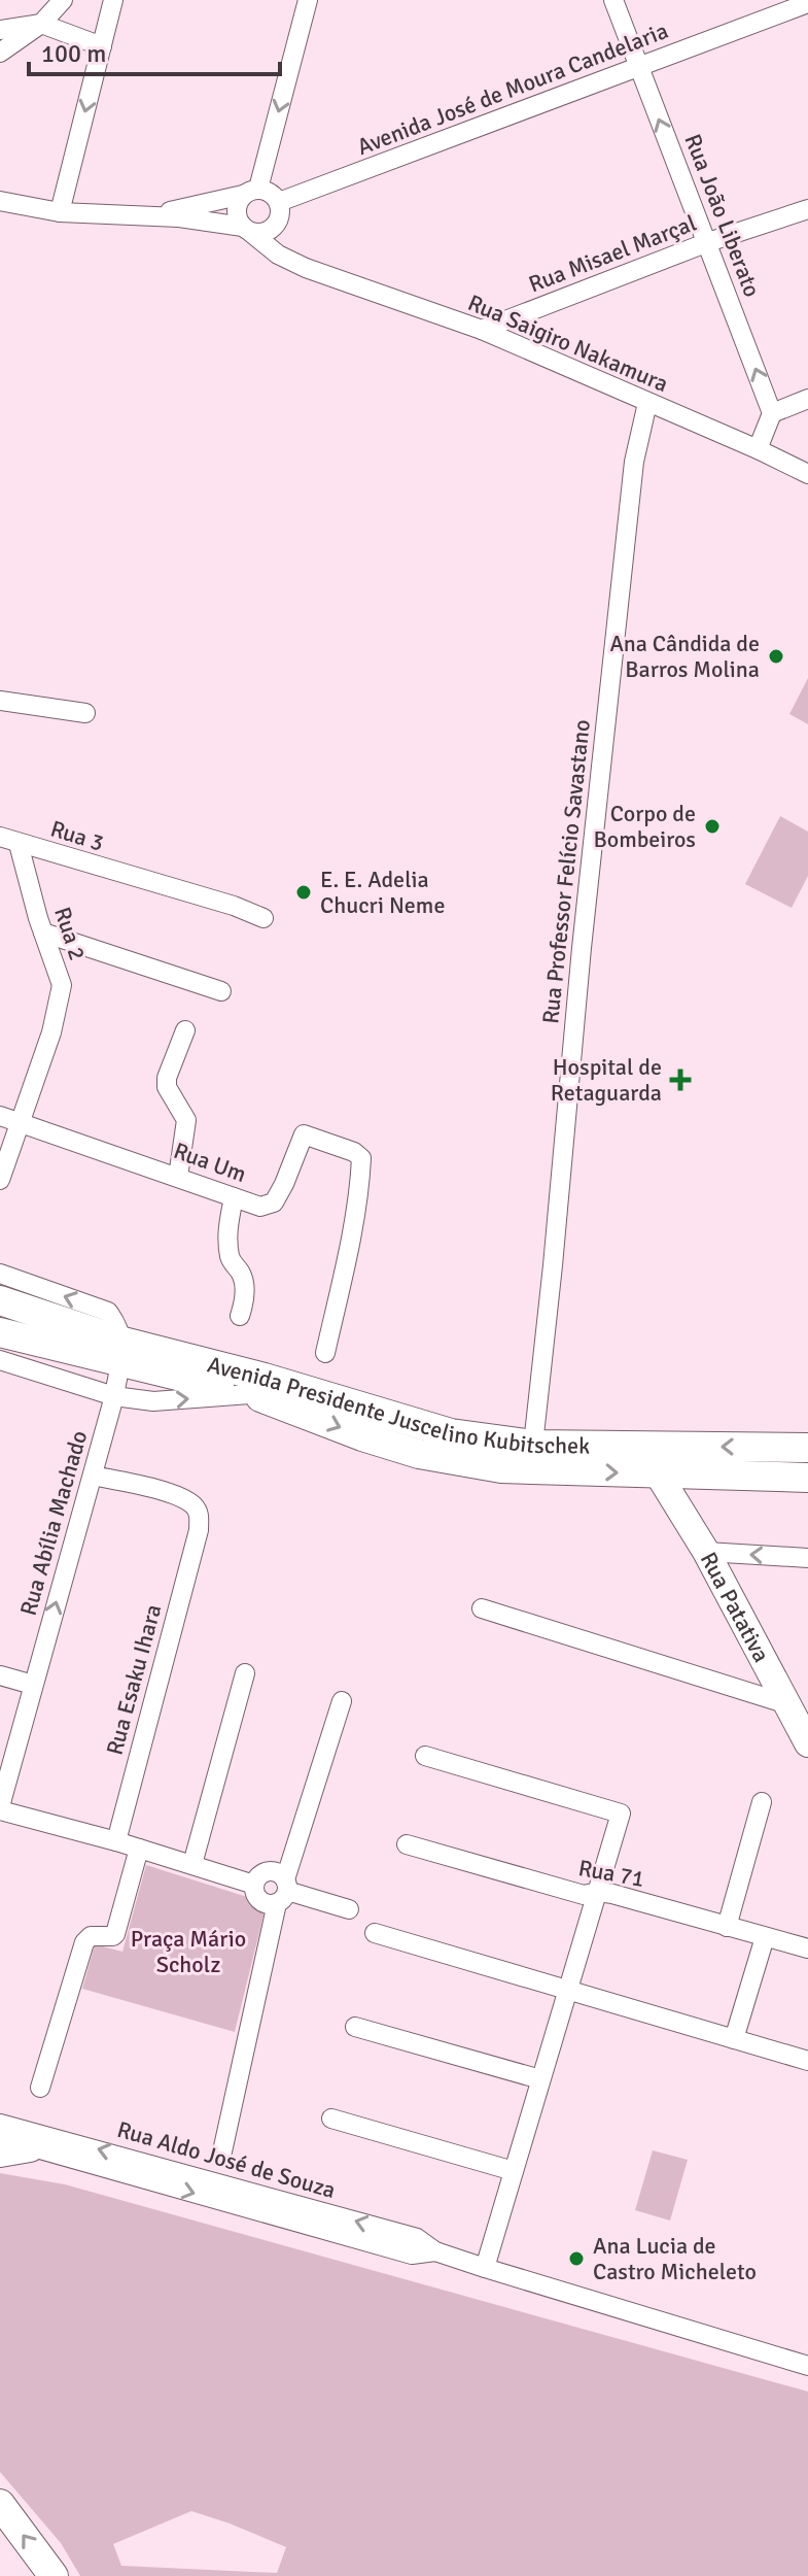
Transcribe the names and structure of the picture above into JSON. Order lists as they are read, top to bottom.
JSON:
{
  "streets": {
    "main road": ["Avenida Presidente Juscelino Kubitschek", "Rua Patativa"],
    "street": [
      "Avenida José de Moura Candelaria",
      "Rua João Liberato",
      "Rua Misael Marçal",
      "Rua Saigiro Nakamura",
      "Rua 3",
      "Rua Professor Felício Savastano",
      "Rua 2",
      "Rua Um",
      "Rua Abília Machado",
      "Rua Esaku Ihara",
      "Rua 71",
      "Rua Aldo José de Souza"
    ]
  },
  "crossings": [
    ["Avenida José de Moura Candelaria", "Rua João Liberato"],
    ["Avenida José de Moura Candelaria", "Rua Saigiro Nakamura"],
    ["Rua João Liberato", "Rua Misael Marçal"],
    ["Rua Misael Marçal", "Rua Saigiro Nakamura"],
    ["Rua Saigiro Nakamura", "Rua Professor Felício Savastano"],
    ["Rua 3", "Rua 2"],
    ["Rua Professor Felício Savastano", "Avenida Presidente Juscelino Kubitschek"],
    ["Rua 2", "Rua Um"],
    ["Avenida Presidente Juscelino Kubitschek", "Rua Abília Machado"],
    ["Avenida Presidente Juscelino Kubitschek", "Rua Patativa"],
    ["Rua Abília Machado", "Rua Esaku Ihara"]
  ],
  "one_way": ["Rua João Liberato"],
  "parks": ["Praça Mário Scholz"],
  "places": {
    "other": [
      "Ana Cândida de Barros Molina",
      "Corpo de Bombeiros",
      "E. E. Adelia Chucri Neme",
      "Ana Lucia de Castro Micheleto"
    ],
    "health": ["Hospital de Retaguarda"]
  },
  "scale_bar": "100 m"
}
